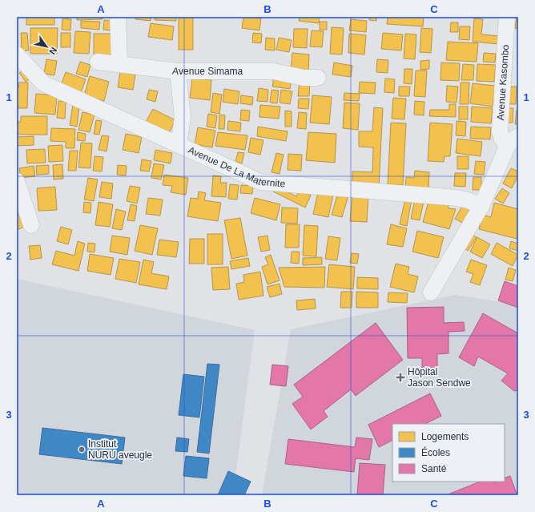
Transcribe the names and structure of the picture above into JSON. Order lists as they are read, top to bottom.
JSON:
{
  "streets": {
    "street": ["Avenue Simama", "Avenue Kasombo", "Avenue De La Maternite"]
  },
  "places": {
    "health": ["Hôpital Jason Sendwe"],
    "other": ["Institut NURU aveugle"]
  },
  "legend": ["Logements", "Écoles", "Santé"],
  "north": "bottom right",
  "grid": {
    "columns": ["A", "B", "C"],
    "rows": ["1", "2", "3"]
  }
}
